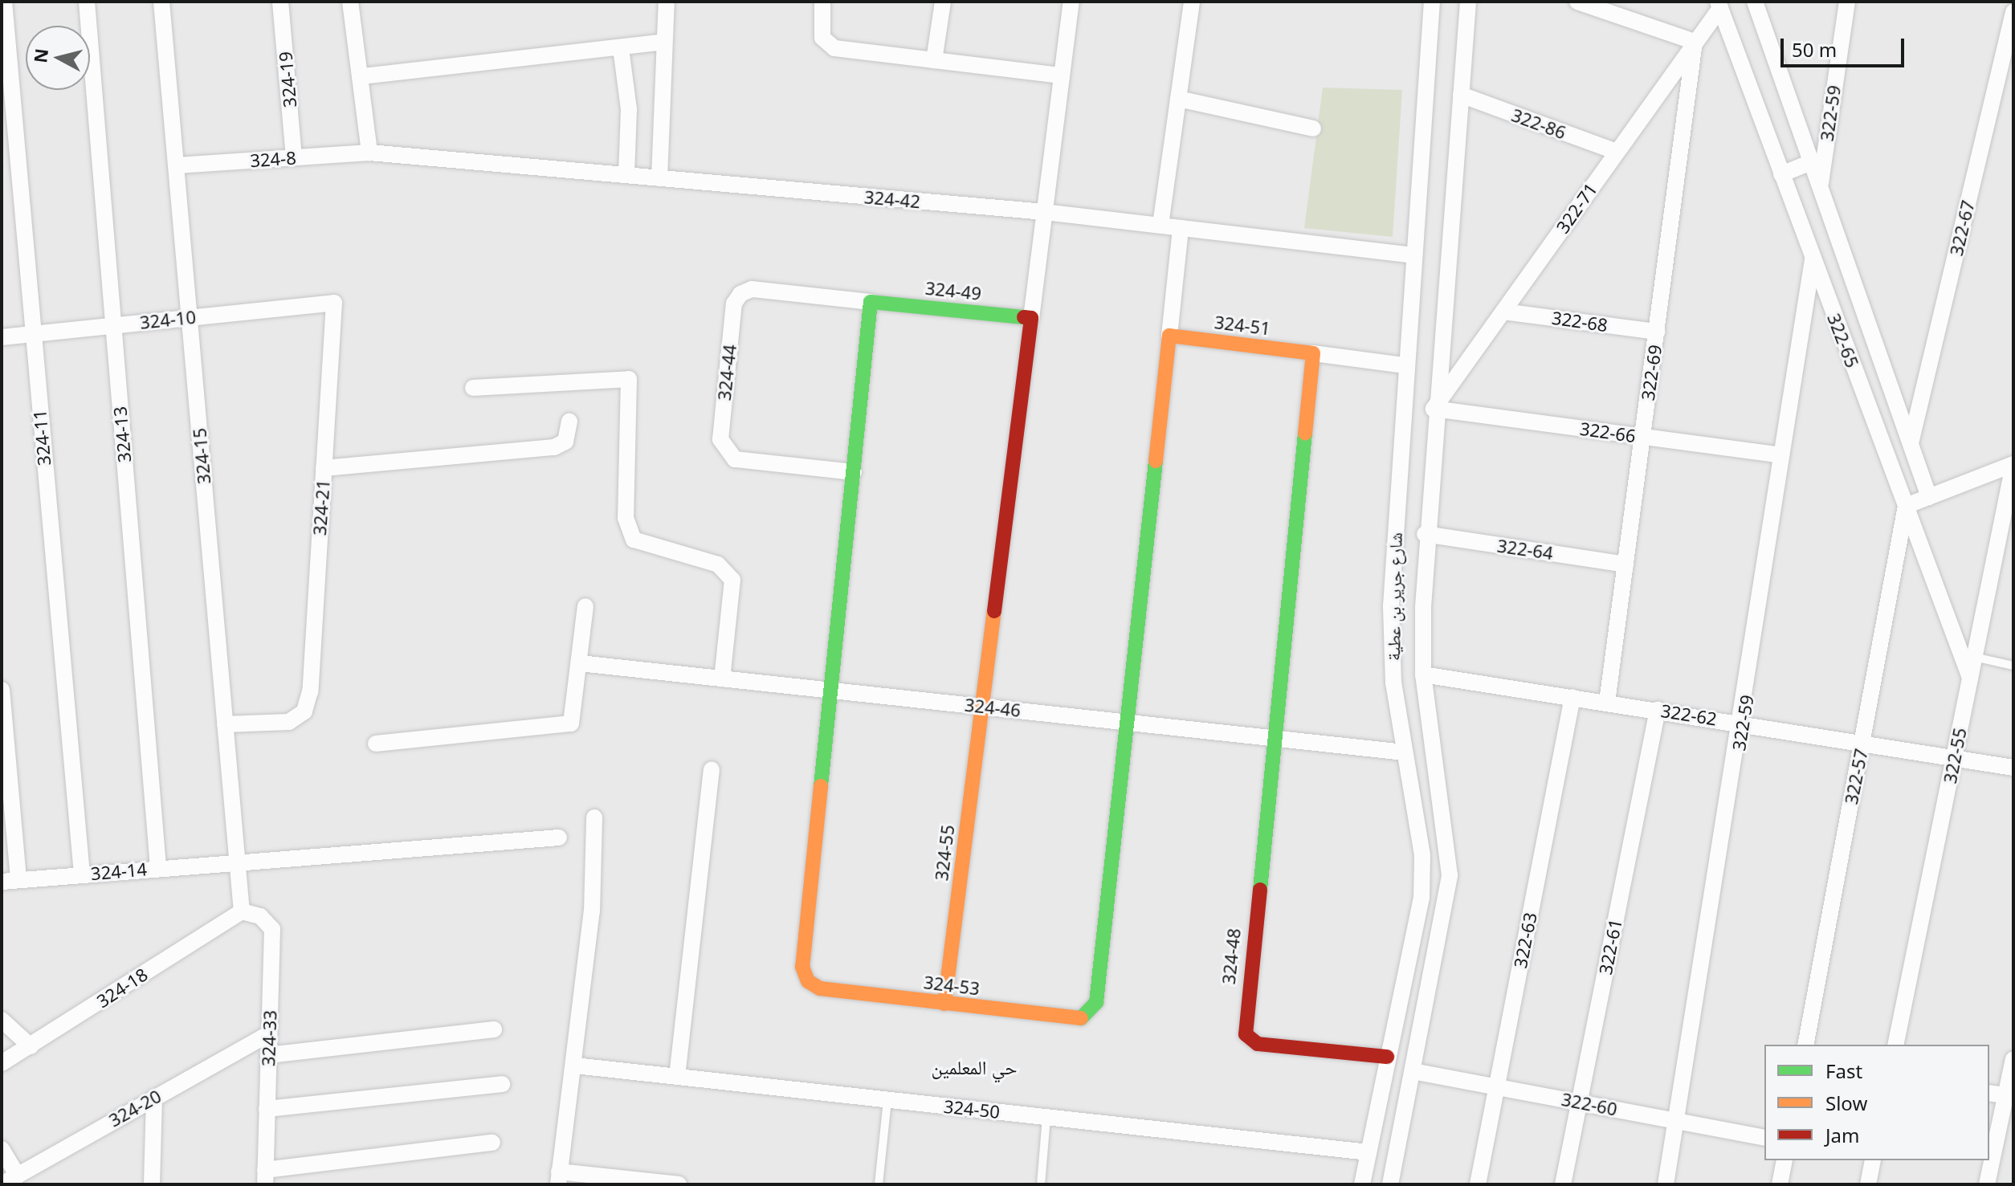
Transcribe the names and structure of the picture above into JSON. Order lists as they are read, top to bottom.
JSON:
{
  "streets": {
    "street": [
      "324-19",
      "322-59",
      "322-86",
      "324-8",
      "324-42",
      "322-71",
      "322-67",
      "324-49",
      "324-10",
      "322-68",
      "324-51",
      "322-65",
      "324-44",
      "322-69",
      "322-66",
      "324-13",
      "324-11",
      "324-15",
      "324-21",
      "322-64",
      "شارع جرير بن عطية",
      "324-46",
      "322-62",
      "322-55",
      "322-57",
      "324-55",
      "324-14",
      "322-63",
      "322-61",
      "324-48",
      "324-53",
      "324-18",
      "324-33",
      "322-60",
      "324-20",
      "324-50"
    ]
  },
  "crossings": [
    ["324-19", "324-8"],
    ["322-59", "322-65"],
    ["322-59", "322-66"],
    ["322-59", "322-62"],
    ["322-59", "322-60"],
    ["322-86", "322-71"],
    ["322-86", "شارع جرير بن عطية"],
    ["324-8", "324-42"],
    ["324-8", "324-15"],
    ["324-42", "شارع جرير بن عطية"],
    ["322-71", "322-68"],
    ["322-71", "322-65"],
    ["322-71", "322-69"],
    ["322-71", "322-66"],
    ["322-71", "شارع جرير بن عطية"],
    ["322-67", "322-65"],
    ["324-49", "324-44"],
    ["324-10", "324-13"],
    ["324-10", "324-11"],
    ["324-10", "324-15"],
    ["324-10", "324-21"],
    ["322-68", "322-69"],
    ["322-65", "322-55"],
    ["322-65", "322-57"],
    ["322-69", "322-66"],
    ["322-69", "322-64"],
    ["322-69", "322-62"],
    ["322-66", "شارع جرير بن عطية"],
    ["324-13", "324-14"],
    ["324-11", "324-14"],
    ["324-15", "324-21"],
    ["324-15", "324-14"],
    ["324-15", "324-18"],
    ["324-15", "324-33"],
    ["322-64", "شارع جرير بن عطية"],
    ["شارع جرير بن عطية", "324-46"],
    ["شارع جرير بن عطية", "322-62"],
    ["شارع جرير بن عطية", "324-48"],
    ["شارع جرير بن عطية", "322-60"],
    ["شارع جرير بن عطية", "324-50"],
    ["324-46", "324-55"],
    ["324-46", "324-48"],
    ["324-46", "324-53"],
    ["322-62", "322-55"],
    ["322-62", "322-57"],
    ["322-62", "322-63"],
    ["322-62", "322-61"],
    ["324-55", "324-53"],
    ["322-63", "322-60"],
    ["322-61", "322-60"],
    ["324-18", "324-33"],
    ["324-33", "324-20"]
  ],
  "districts": ["حي المعلمين"],
  "legend": ["Fast", "Slow", "Jam"],
  "scale_bar": "50 m",
  "north": "left"
}
